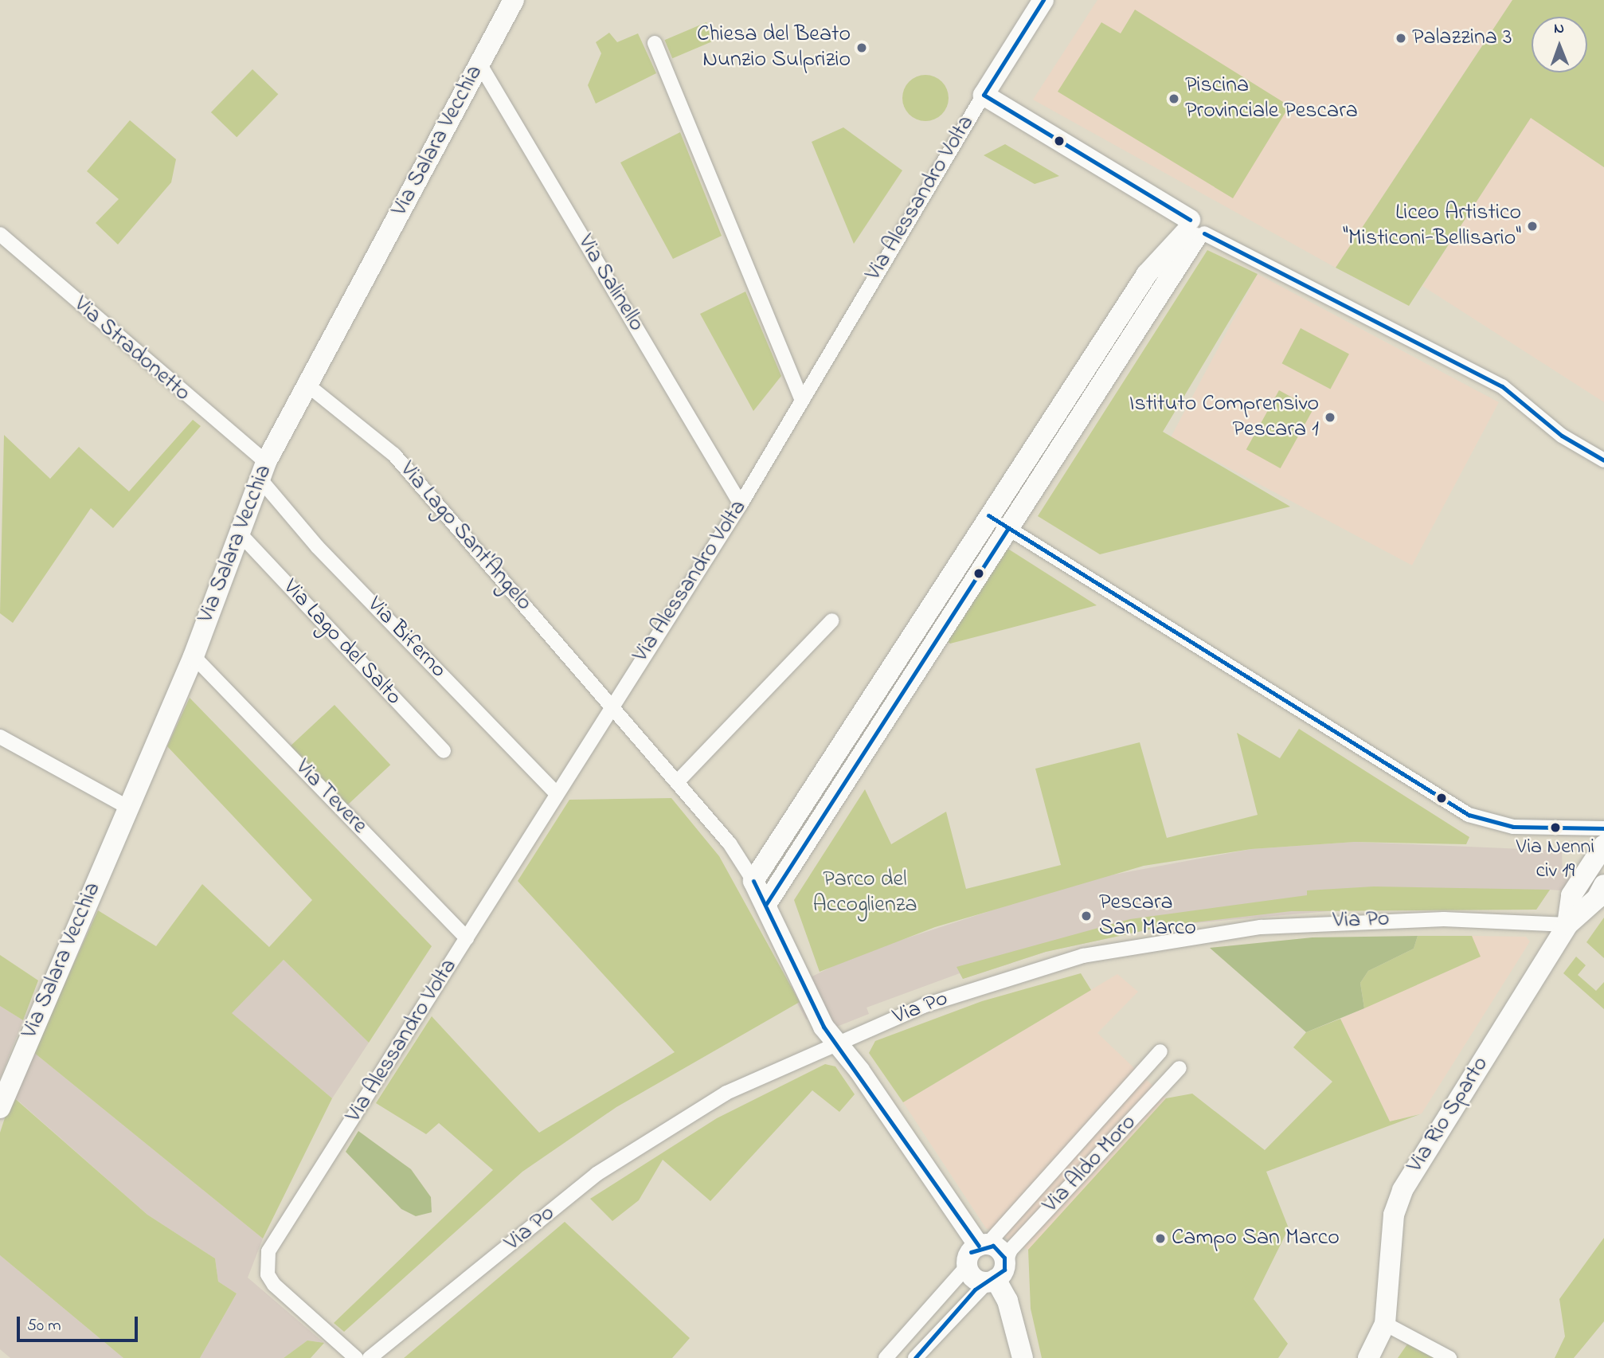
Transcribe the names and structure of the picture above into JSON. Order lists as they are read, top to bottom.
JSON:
{
  "streets": {
    "street": [
      "Via Salara Vecchia",
      "Via Alessandro Volta",
      "Via Salinello",
      "Via Stradonetto",
      "Via Lago Sant'Angelo",
      "Via Biferno",
      "Via Lago del Salto",
      "Via Tevere",
      "Via Po",
      "Via Rio Sparto",
      "Via Aldo Moro"
    ]
  },
  "crossings": [
    ["Via Salara Vecchia", "Via Salinello"],
    ["Via Salara Vecchia", "Via Stradonetto"],
    ["Via Salara Vecchia", "Via Lago Sant'Angelo"],
    ["Via Salara Vecchia", "Via Biferno"],
    ["Via Salara Vecchia", "Via Lago del Salto"],
    ["Via Salara Vecchia", "Via Tevere"],
    ["Via Alessandro Volta", "Via Salinello"],
    ["Via Alessandro Volta", "Via Lago Sant'Angelo"],
    ["Via Alessandro Volta", "Via Biferno"],
    ["Via Alessandro Volta", "Via Tevere"],
    ["Via Stradonetto", "Via Biferno"],
    ["Via Po", "Via Rio Sparto"]
  ],
  "parks": ["Parco del Accoglienza"],
  "places": [
    "Palazzina 3",
    "Chiesa del Beato Nunzio Sulprizio",
    "Piscina Provinciale Pescara",
    "Liceo Artistico \"Misticoni-Bellisario\"",
    "Istituto Comprensivo Pescara 1",
    "Via Nenni civ 19",
    "Pescara San Marco",
    "Campo San Marco"
  ],
  "scale_bar": "50 m",
  "north": "top"
}
